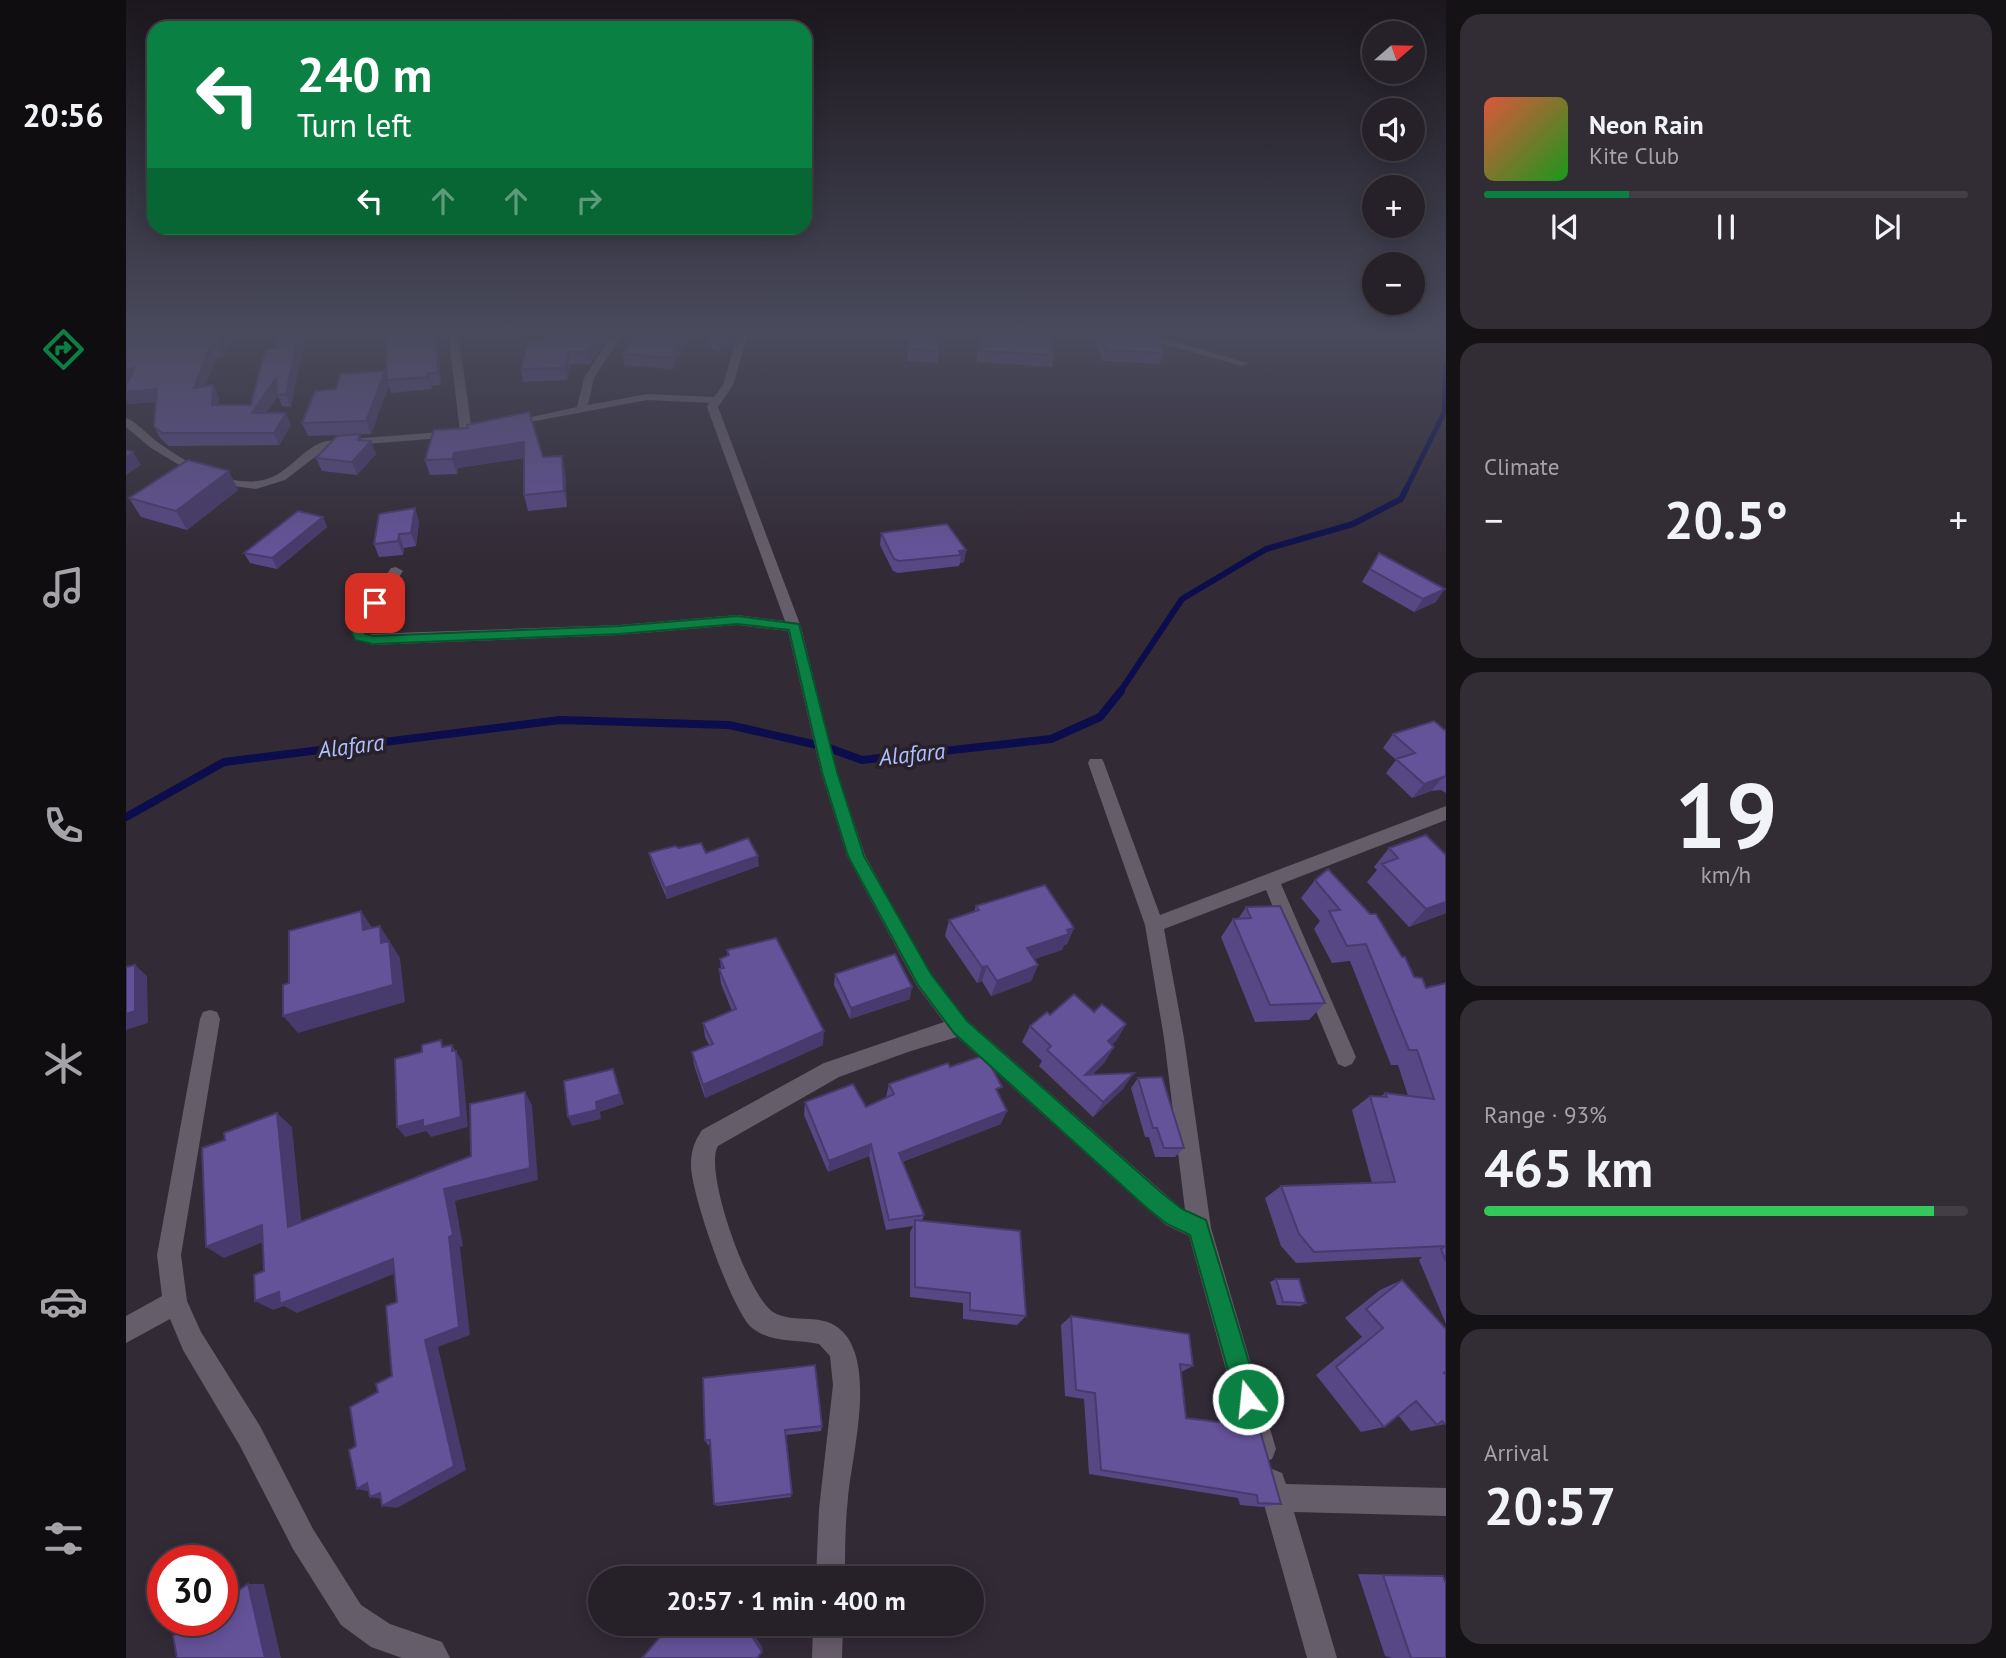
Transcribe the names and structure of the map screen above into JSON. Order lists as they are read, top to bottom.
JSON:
{
  "water": ["Alafara"],
  "north": "right",
  "page": {
    "tabs": "20:56",
    "map_buttons": ["+", "−"],
    "turn": ["240 m", "Turn left"],
    "song": ["Neon Rain", "Kite Club"],
    "tile": [
      "Climate",
      ["19", "km/h"],
      ["Range · 93%", "465 km"],
      ["Arrival", "20:57"]
    ],
    "heat": ["−", "20.5°", "+"],
    "limit": "30",
    "trip": "20:57 · 1 min · 400 m"
  }
}
